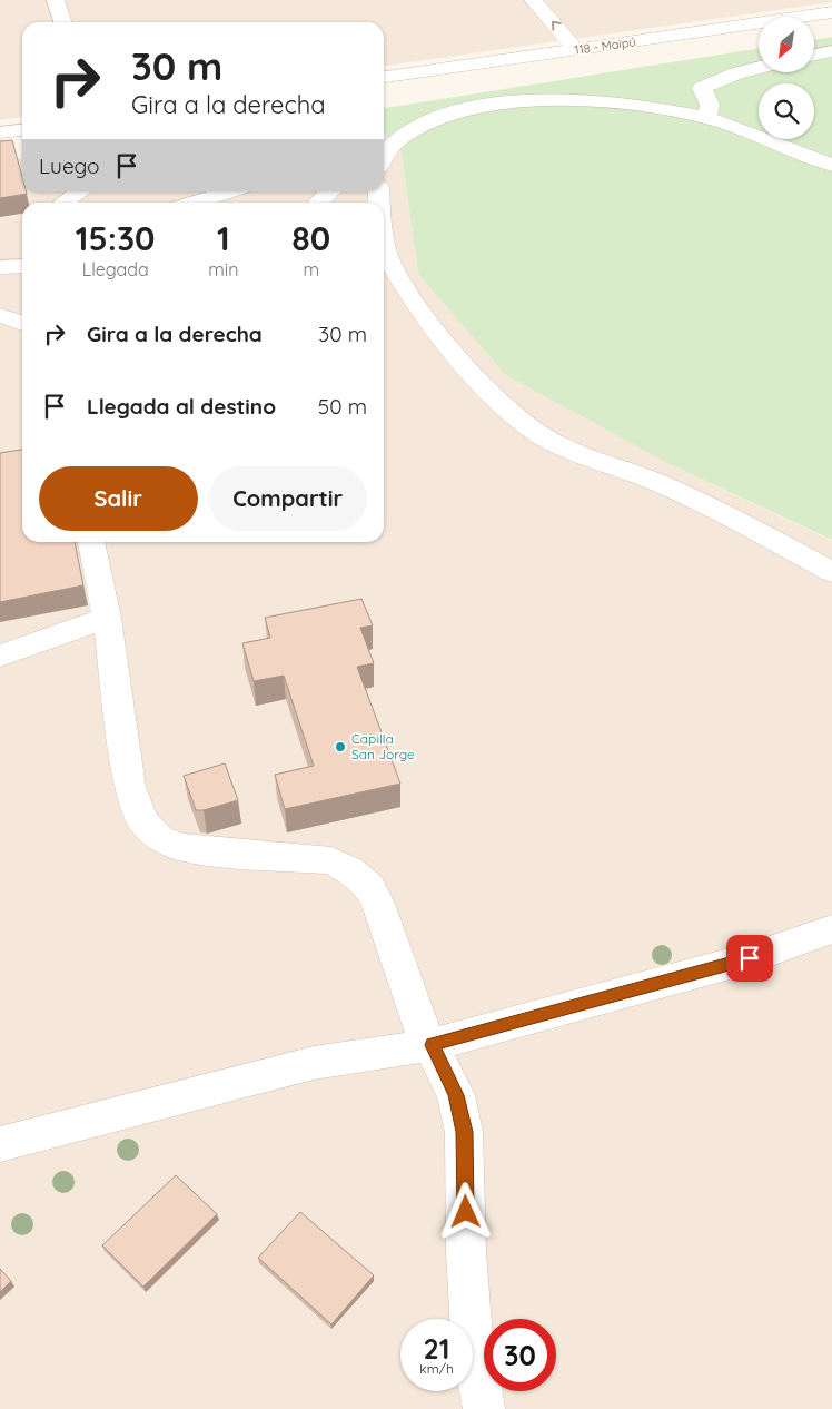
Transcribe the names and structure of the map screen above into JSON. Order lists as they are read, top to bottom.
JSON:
{
  "streets": {
    "street": ["118 - Maipú"]
  },
  "places": ["Capilla San Jorge"],
  "north": "bottom left",
  "page": {
    "turn": ["30 m", "Gira a la derecha"],
    "then": "Luego",
    "eta": [
      "15:30",
      "Llegada",
      "1",
      "min",
      "80",
      "m"
    ],
    "list": [
      {
        "name": "Gira a la derecha",
        "value": "30 m"
      },
      {
        "name": "Llegada al destino",
        "value": "50 m"
      }
    ],
    "buttons": ["Salir", "Compartir"],
    "speed": "21 km/h",
    "limit": "30"
  }
}
